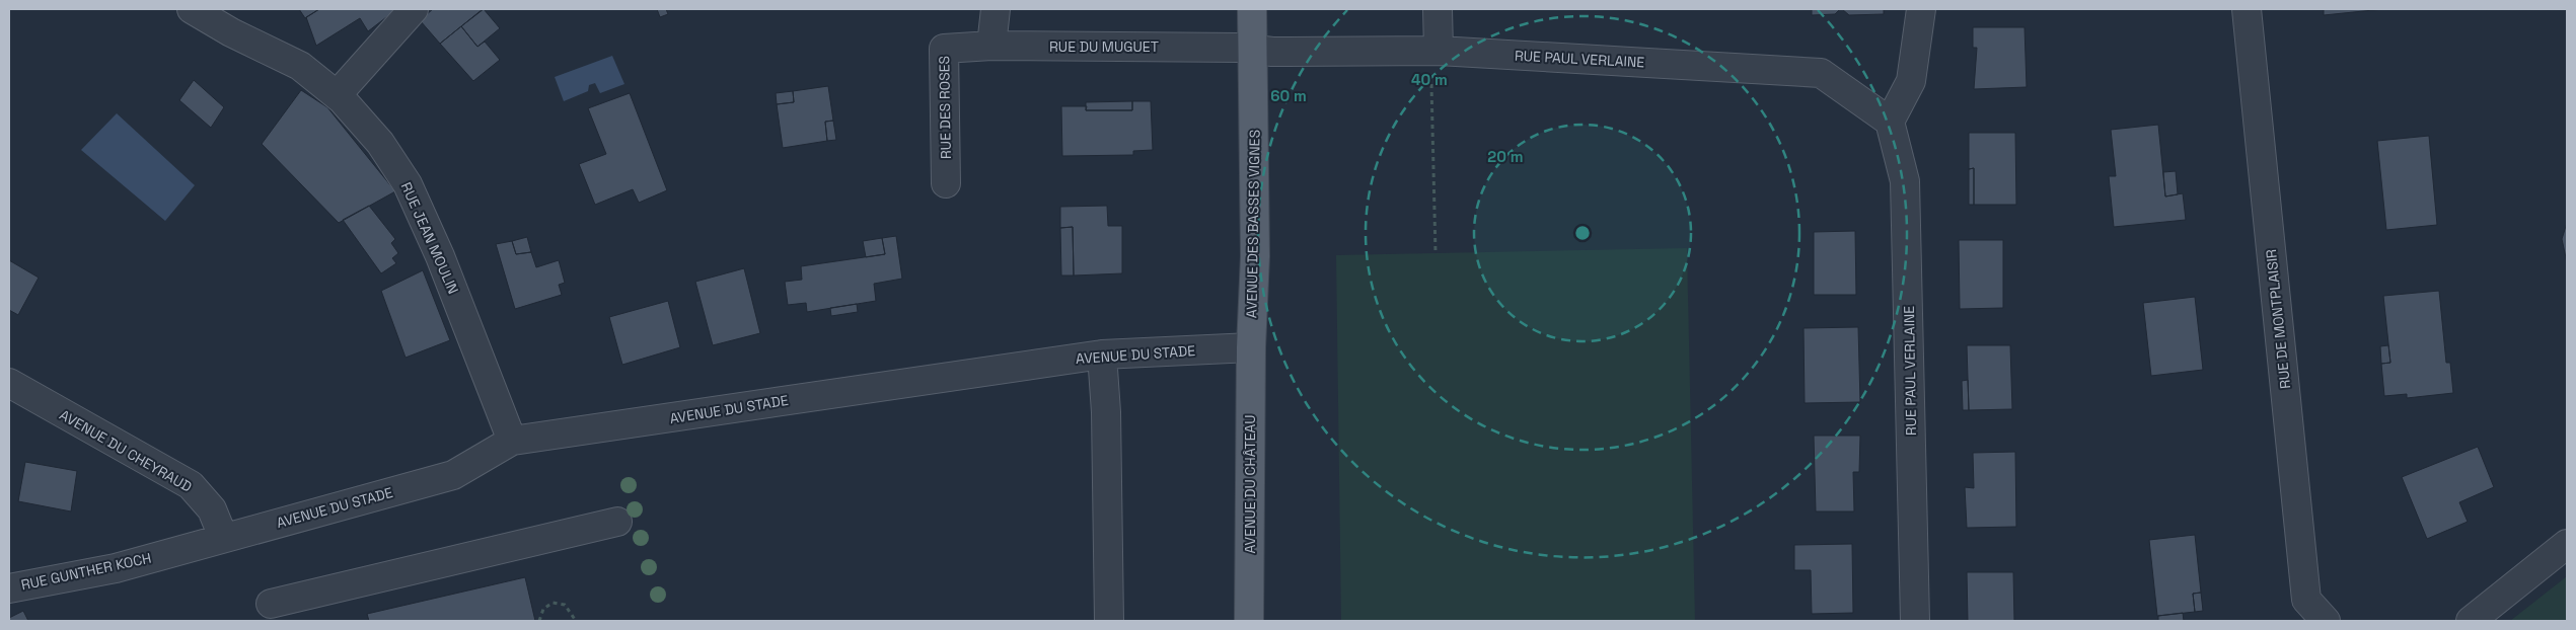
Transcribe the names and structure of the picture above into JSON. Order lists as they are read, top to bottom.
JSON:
{
  "streets": {
    "main road": ["AVENUE DES BASSES VIGNES", "AVENUE DU CHÂTEAU"],
    "street": [
      "RUE DU MUGUET",
      "RUE PAUL VERLAINE",
      "RUE DES ROSES",
      "RUE JEAN MOULIN",
      "RUE DE MONTPLAISIR",
      "AVENUE DU STADE",
      "AVENUE DU CHEYRAUD",
      "RUE GUNTHER KOCH"
    ]
  },
  "crossings": [
    ["RUE DU MUGUET", "RUE PAUL VERLAINE"],
    ["RUE DU MUGUET", "RUE DES ROSES"],
    ["RUE DU MUGUET", "AVENUE DES BASSES VIGNES"],
    ["RUE PAUL VERLAINE", "AVENUE DES BASSES VIGNES"],
    ["AVENUE DES BASSES VIGNES", "AVENUE DU STADE"],
    ["AVENUE DES BASSES VIGNES", "AVENUE DU CHÂTEAU"],
    ["RUE JEAN MOULIN", "AVENUE DU STADE"],
    ["AVENUE DU STADE", "AVENUE DU CHEYRAUD"],
    ["AVENUE DU STADE", "AVENUE DU CHÂTEAU"],
    ["AVENUE DU STADE", "RUE GUNTHER KOCH"],
    ["AVENUE DU CHEYRAUD", "RUE GUNTHER KOCH"]
  ],
  "rings": ["40 m", "60 m", "20 m"]
}
